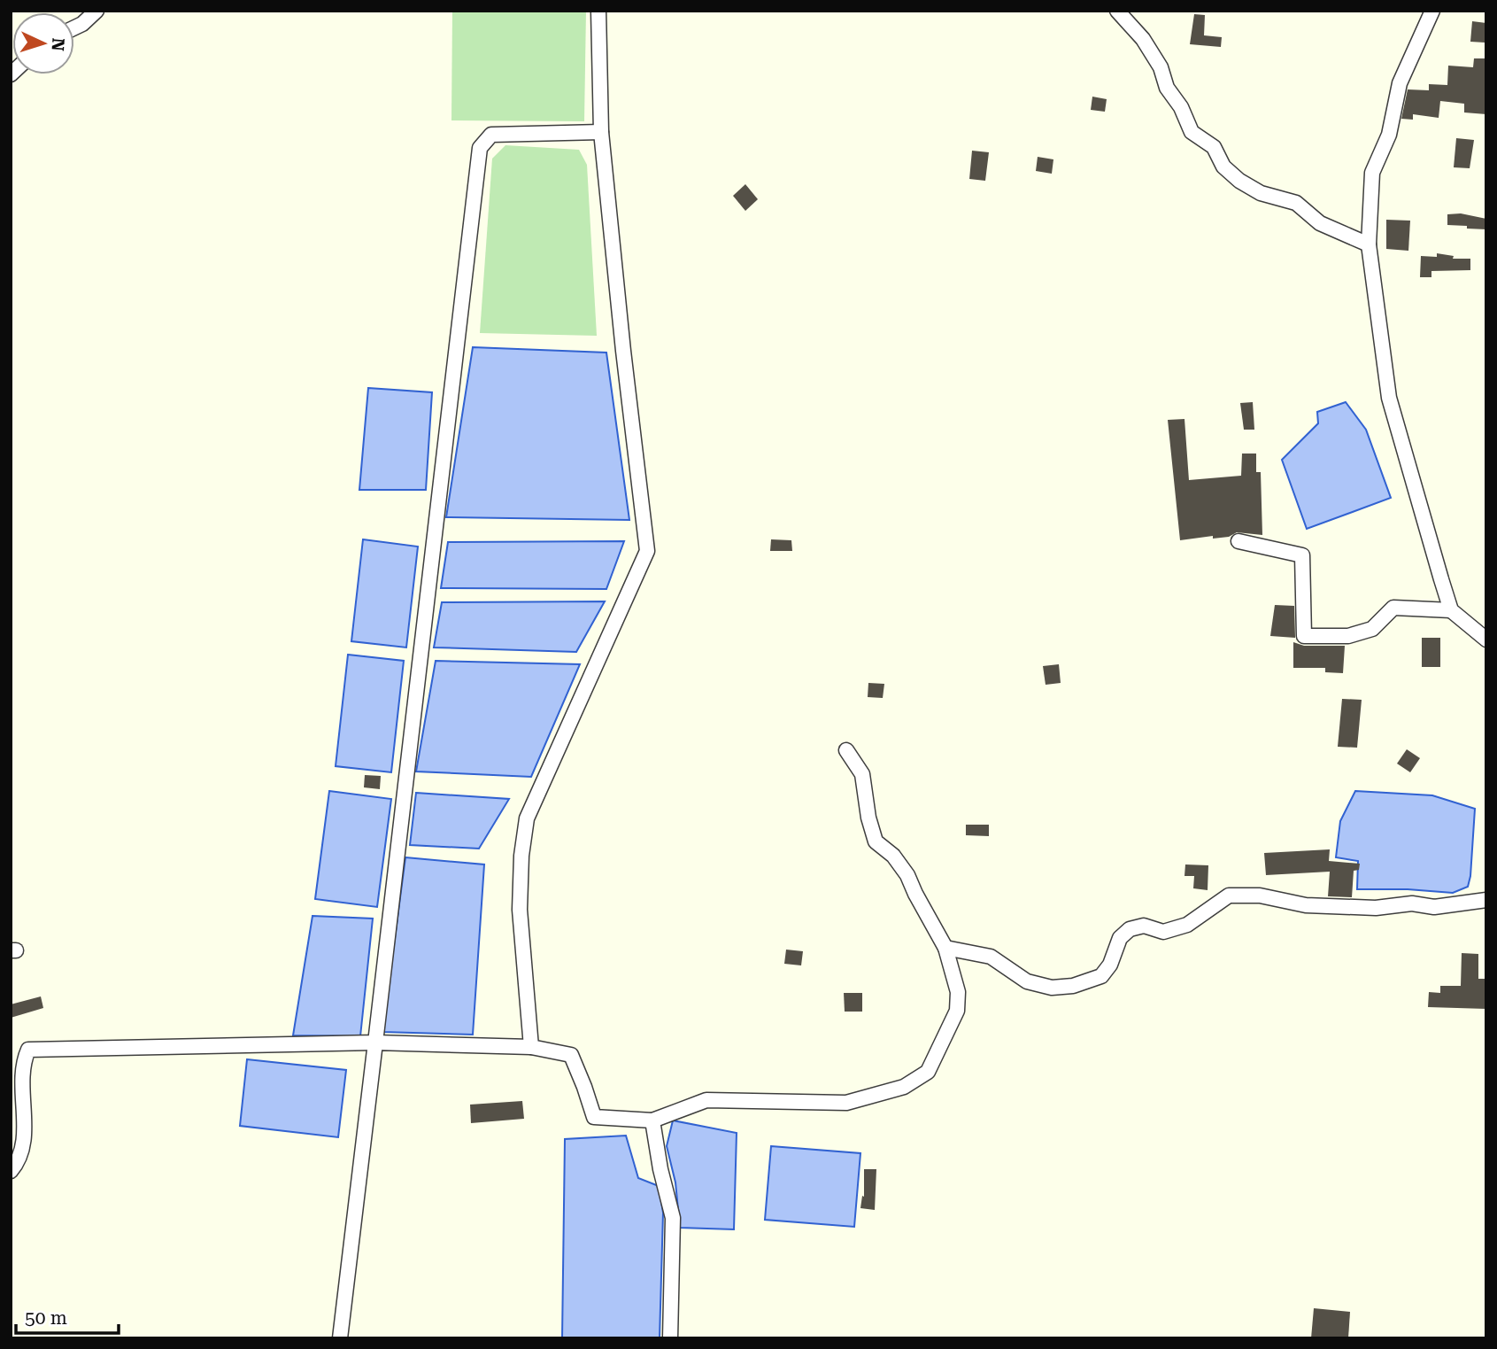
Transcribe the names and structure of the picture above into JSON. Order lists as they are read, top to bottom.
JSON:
{
  "scale_bar": "50 m",
  "north": "right"
}
